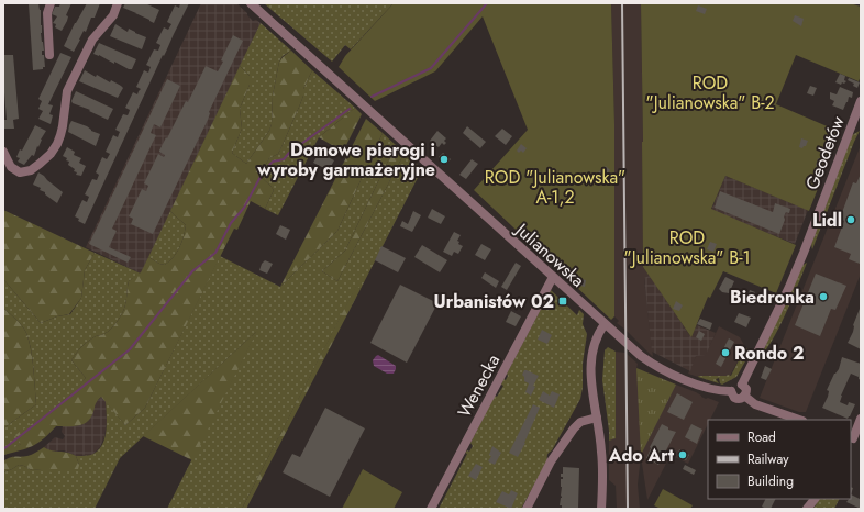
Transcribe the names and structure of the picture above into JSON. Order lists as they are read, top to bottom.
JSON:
{
  "streets": {
    "street": ["Geodetów", "Julianowska", "Wenecka"]
  },
  "crossings": [
    ["Geodetów", "Julianowska"],
    ["Julianowska", "Wenecka"]
  ],
  "parks": ["ROD \"Julianowska\" B-2", "ROD \"Julianowska\" A-1,2", "ROD \"Julianowska\" B-1"],
  "places": {
    "other": [
      "Domowe pierogi i wyroby garmażeryjne",
      "Lidl",
      "Biedronka",
      "Rondo 2",
      "Ado Art"
    ],
    "transit": ["Urbanistów 02"]
  },
  "legend": ["Road", "Railway", "Building"]
}
